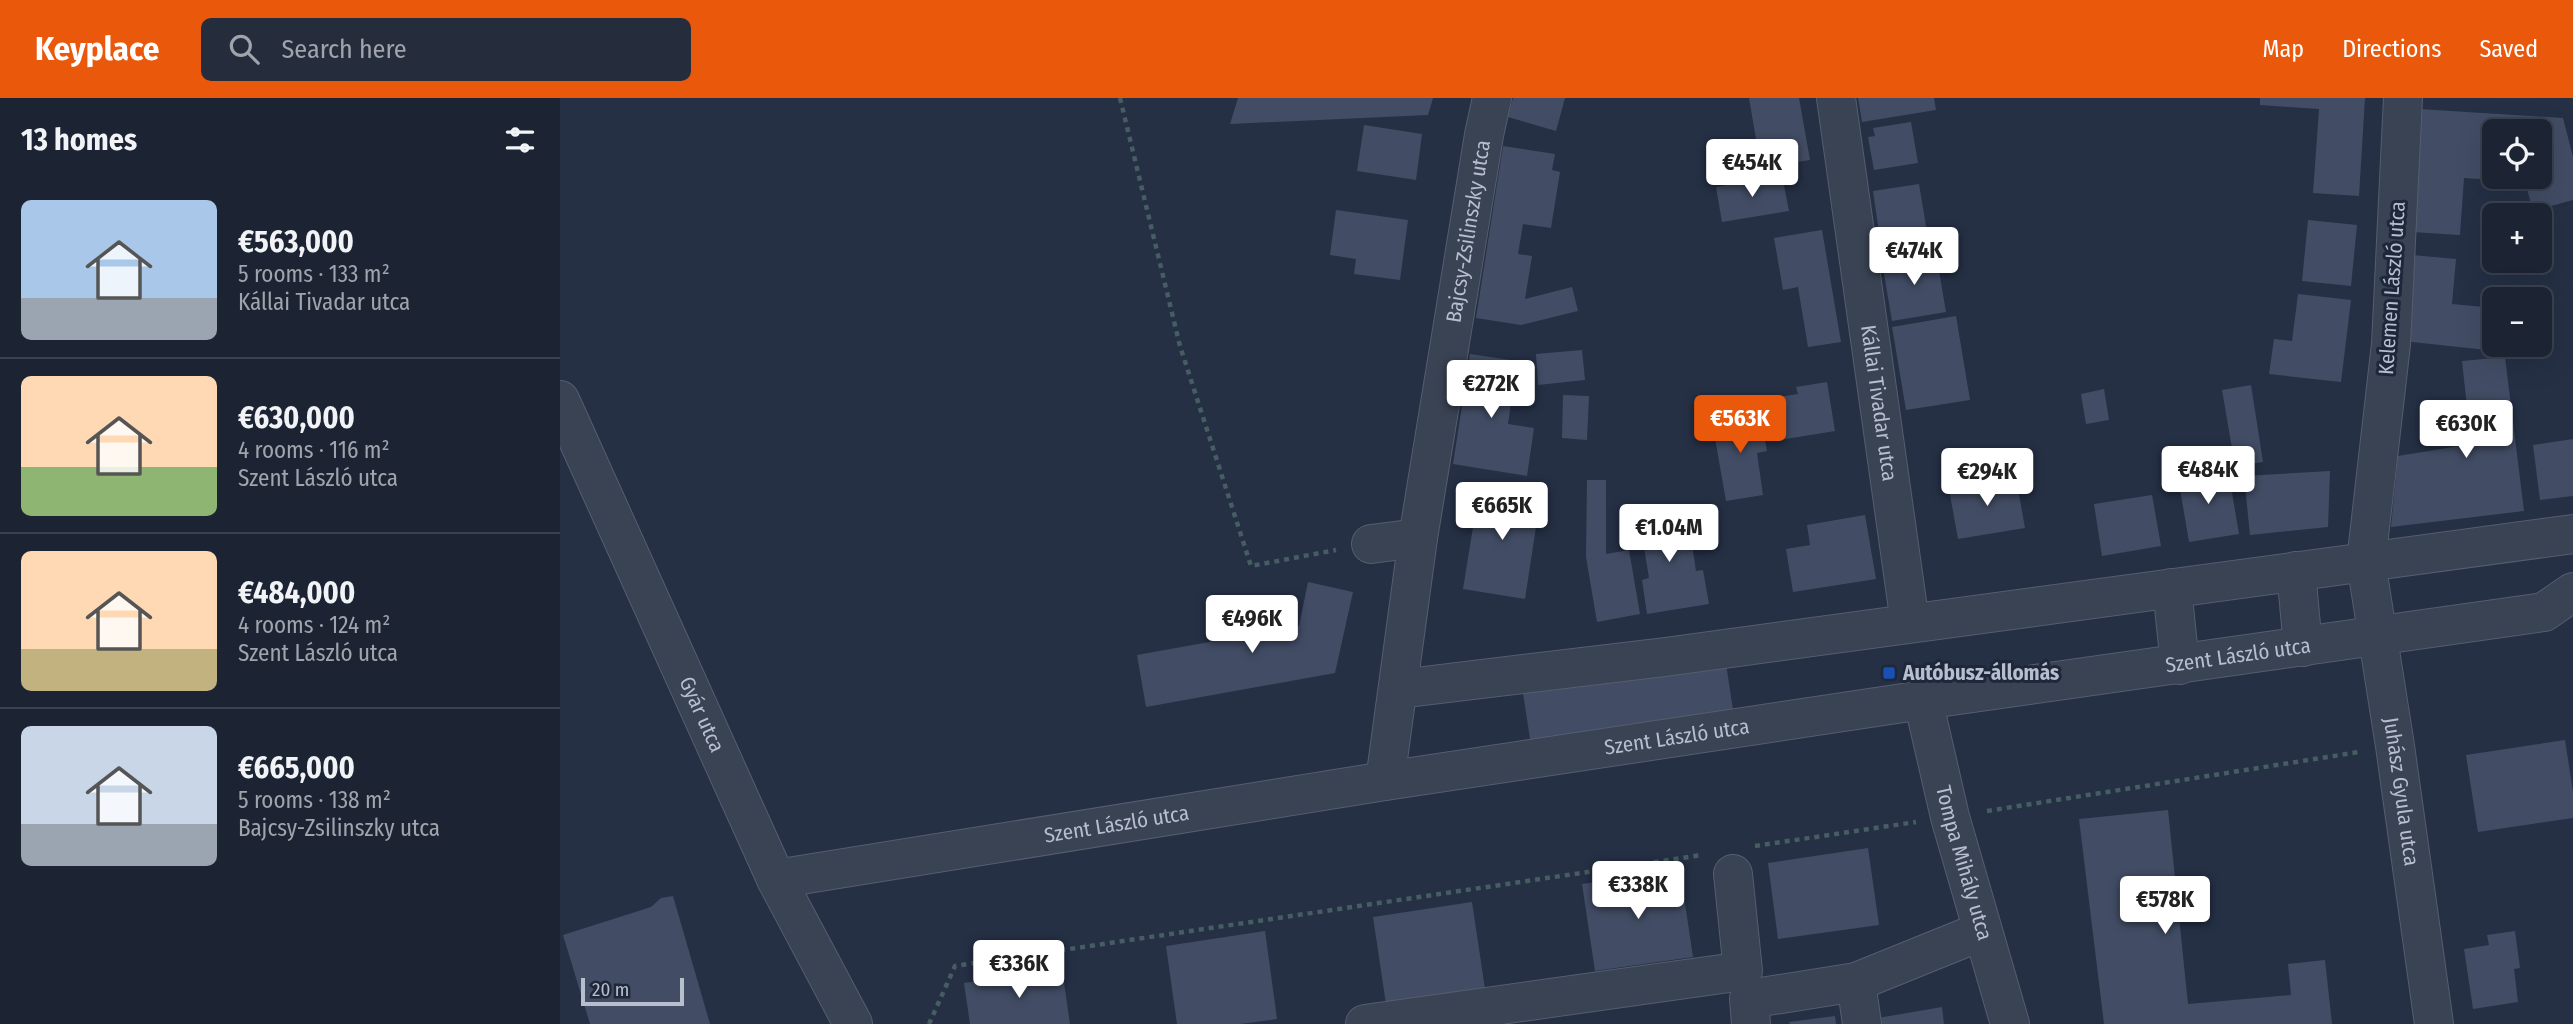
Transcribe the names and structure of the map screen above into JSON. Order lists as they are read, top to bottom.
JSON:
{
  "streets": {
    "street": [
      "Bajcsy-Zsilinszky utca",
      "Kelemen László utca",
      "Kállai Tivadar utca",
      "Szent László utca",
      "Gyár utca",
      "Juhász Gyula utca",
      "Tompa Mihály utca"
    ]
  },
  "crossings": [
    ["Bajcsy-Zsilinszky utca", "Szent László utca"],
    ["Kelemen László utca", "Juhász Gyula utca"],
    ["Szent László utca", "Gyár utca"],
    ["Szent László utca", "Juhász Gyula utca"],
    ["Szent László utca", "Tompa Mihály utca"]
  ],
  "places": {
    "transit": ["Autóbusz-állomás"]
  },
  "scale_bar": "20 m",
  "page": {
    "header": "Keyplace",
    "search": "Search here",
    "nav": ["Map", "Directions", "Saved"],
    "heading": "13 homes",
    "map_buttons": ["+", "−"],
    "price": [
      "€454K",
      "€474K",
      "€272K",
      "€563K",
      "€630K",
      "€484K",
      "€294K",
      "€665K",
      "€1.04M",
      "€496K",
      "€338K",
      "€578K",
      "€336K"
    ],
    "list": [
      {
        "name": "€563,000",
        "note": "5 rooms · 133 m² · Kállai Tivadar utca"
      },
      {
        "name": "€630,000",
        "note": "4 rooms · 116 m² · Szent László utca"
      },
      {
        "name": "€484,000",
        "note": "4 rooms · 124 m² · Szent László utca"
      },
      {
        "name": "€665,000",
        "note": "5 rooms · 138 m² · Bajcsy-Zsilinszky utca"
      }
    ],
    "scale": "20 m"
  }
}
